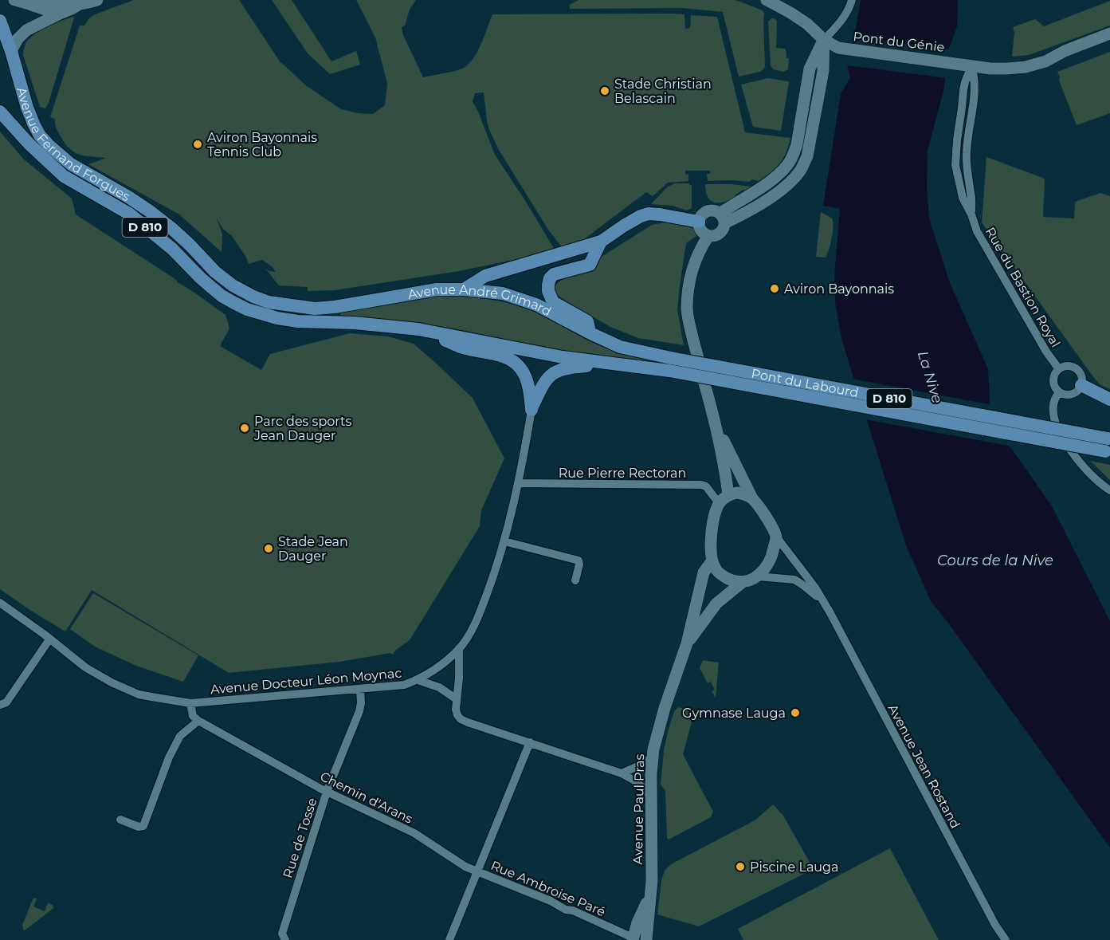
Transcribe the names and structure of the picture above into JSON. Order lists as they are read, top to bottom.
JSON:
{
  "streets": {
    "main road": [
      "Avenue Fernand Forgues",
      "D 810",
      "Avenue André Grimard",
      "Pont du Labourd"
    ],
    "street": [
      "Pont du Génie",
      "Rue du Bastion Royal",
      "Rue Pierre Rectoran",
      "Avenue Docteur Léon Moynac",
      "Avenue Jean Rostand",
      "Chemin d'Arans",
      "Avenue Paul Pras",
      "Rue de Tosse",
      "Rue Ambroise Paré"
    ]
  },
  "crossings": [
    ["Pont du Génie", "Rue du Bastion Royal"],
    ["Avenue Fernand Forgues", "D 810"],
    ["Avenue Fernand Forgues", "Avenue André Grimard"],
    ["D 810", "Avenue André Grimard"],
    ["D 810", "Pont du Labourd"],
    ["Avenue André Grimard", "Pont du Labourd"],
    ["Rue Pierre Rectoran", "Avenue Docteur Léon Moynac"],
    ["Rue Pierre Rectoran", "Avenue Jean Rostand"],
    ["Rue Pierre Rectoran", "Avenue Paul Pras"],
    ["Avenue Docteur Léon Moynac", "Rue de Tosse"],
    ["Avenue Jean Rostand", "Avenue Paul Pras"],
    ["Chemin d'Arans", "Rue de Tosse"],
    ["Chemin d'Arans", "Rue Ambroise Paré"],
    ["Avenue Paul Pras", "Rue Ambroise Paré"]
  ],
  "water": ["La Nive", "Cours de la Nive"],
  "places": [
    "Stade Christian Belascain",
    "Aviron Bayonnais Tennis Club",
    "Aviron Bayonnais",
    "Parc des sports Jean Dauger",
    "Stade Jean Dauger",
    "Gymnase Lauga",
    "Piscine Lauga"
  ]
}
